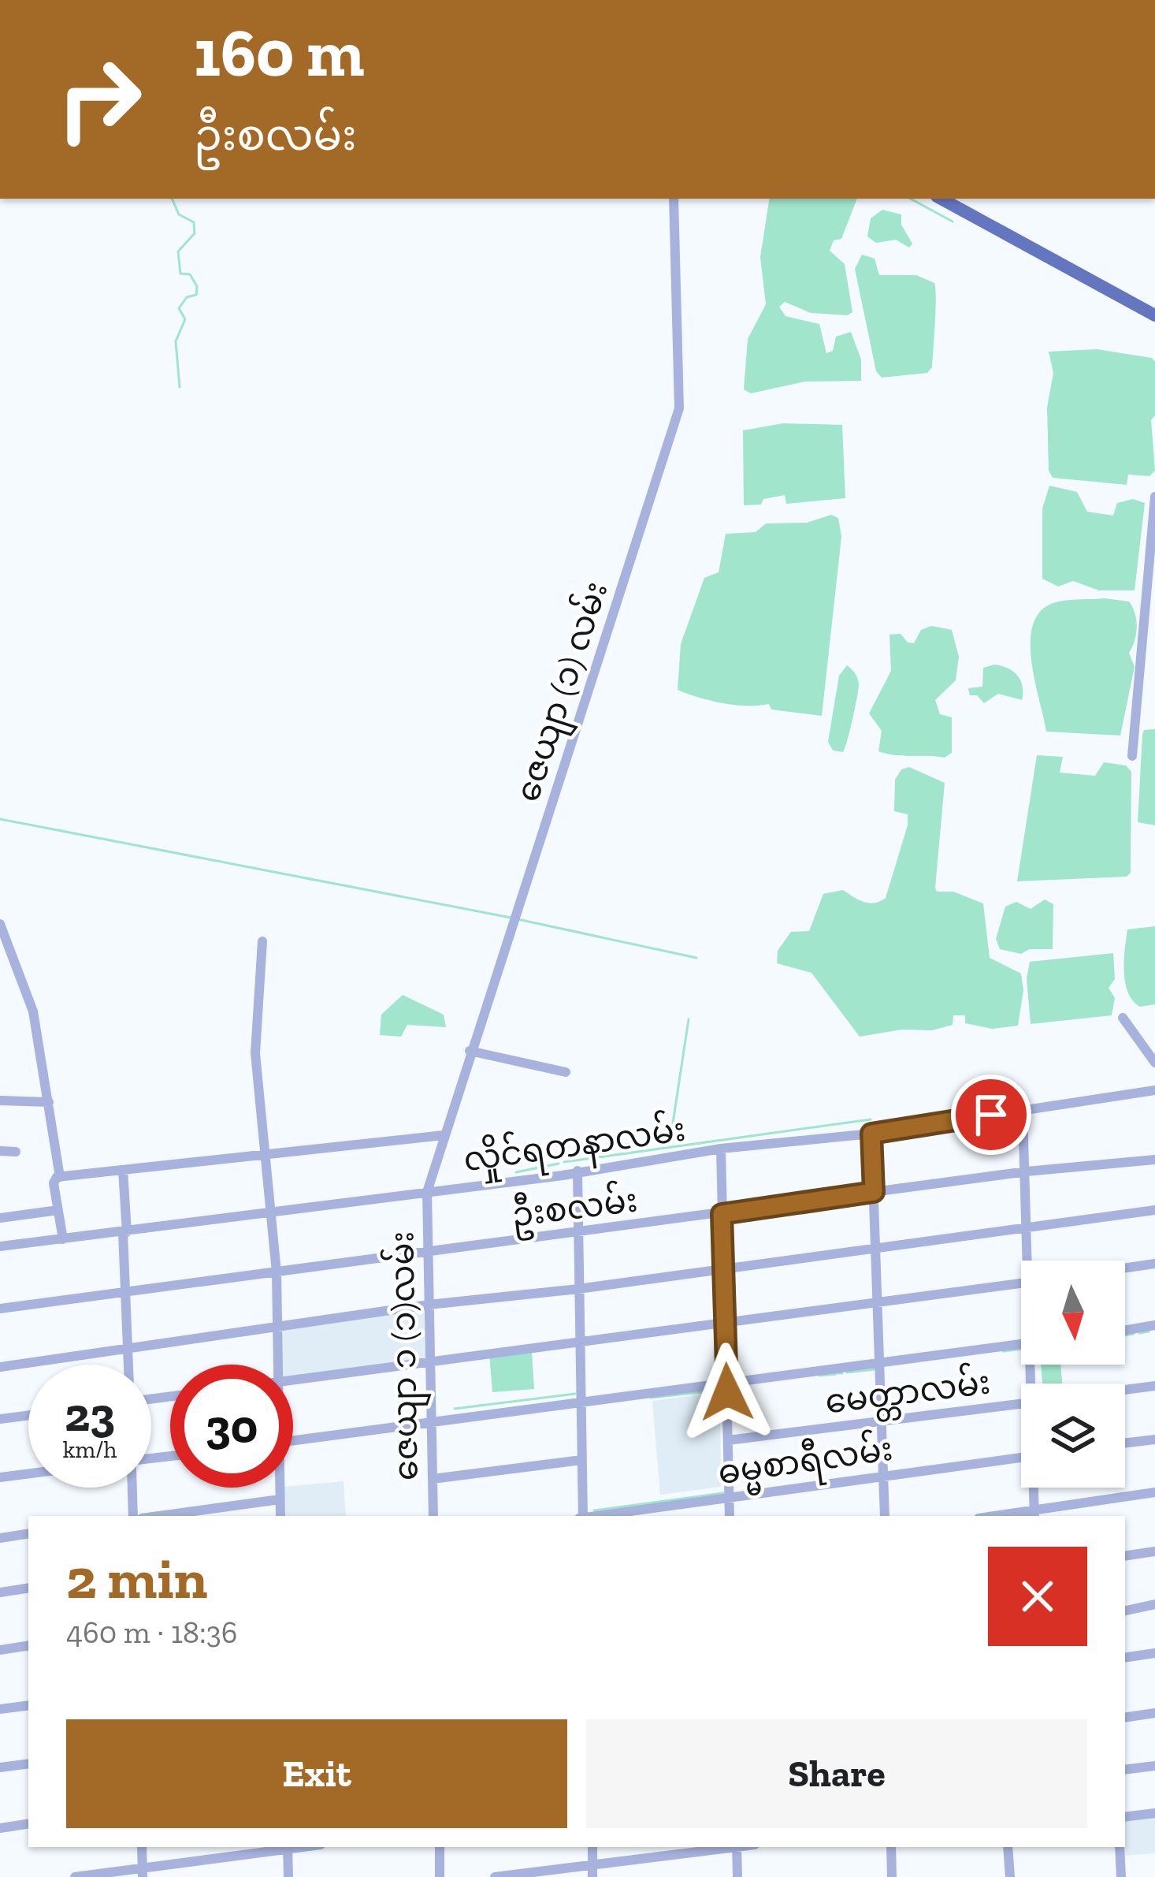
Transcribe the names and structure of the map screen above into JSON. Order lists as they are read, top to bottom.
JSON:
{
  "streets": {
    "street": [
      "ဇေယျာ (၁) လမ်း",
      "လှိုင်ရတနာလမ်း",
      "ဦးစလမ်း",
      "ဇေယျာ ၁ (၁)လမ်း",
      "မေတ္တာလမ်း",
      "ဓမ္မစာရီလမ်း"
    ]
  },
  "crossings": [
    ["ဇေယျာ (၁) လမ်း", "လှိုင်ရတနာလမ်း"],
    ["ဇေယျာ (၁) လမ်း", "ဇေယျာ ၁ (၁)လမ်း"],
    ["လှိုင်ရတနာလမ်း", "ဇေယျာ ၁ (၁)လမ်း"],
    ["ဦးစလမ်း", "ဇေယျာ ၁ (၁)လမ်း"]
  ],
  "north": "bottom",
  "page": {
    "turn": ["160 m", "ဦးစလမ်း"],
    "speed": "23 km/h",
    "limit": "30",
    "heading": ["2 min", "460 m · 18:36"],
    "buttons": ["Exit", "Share"]
  }
}
